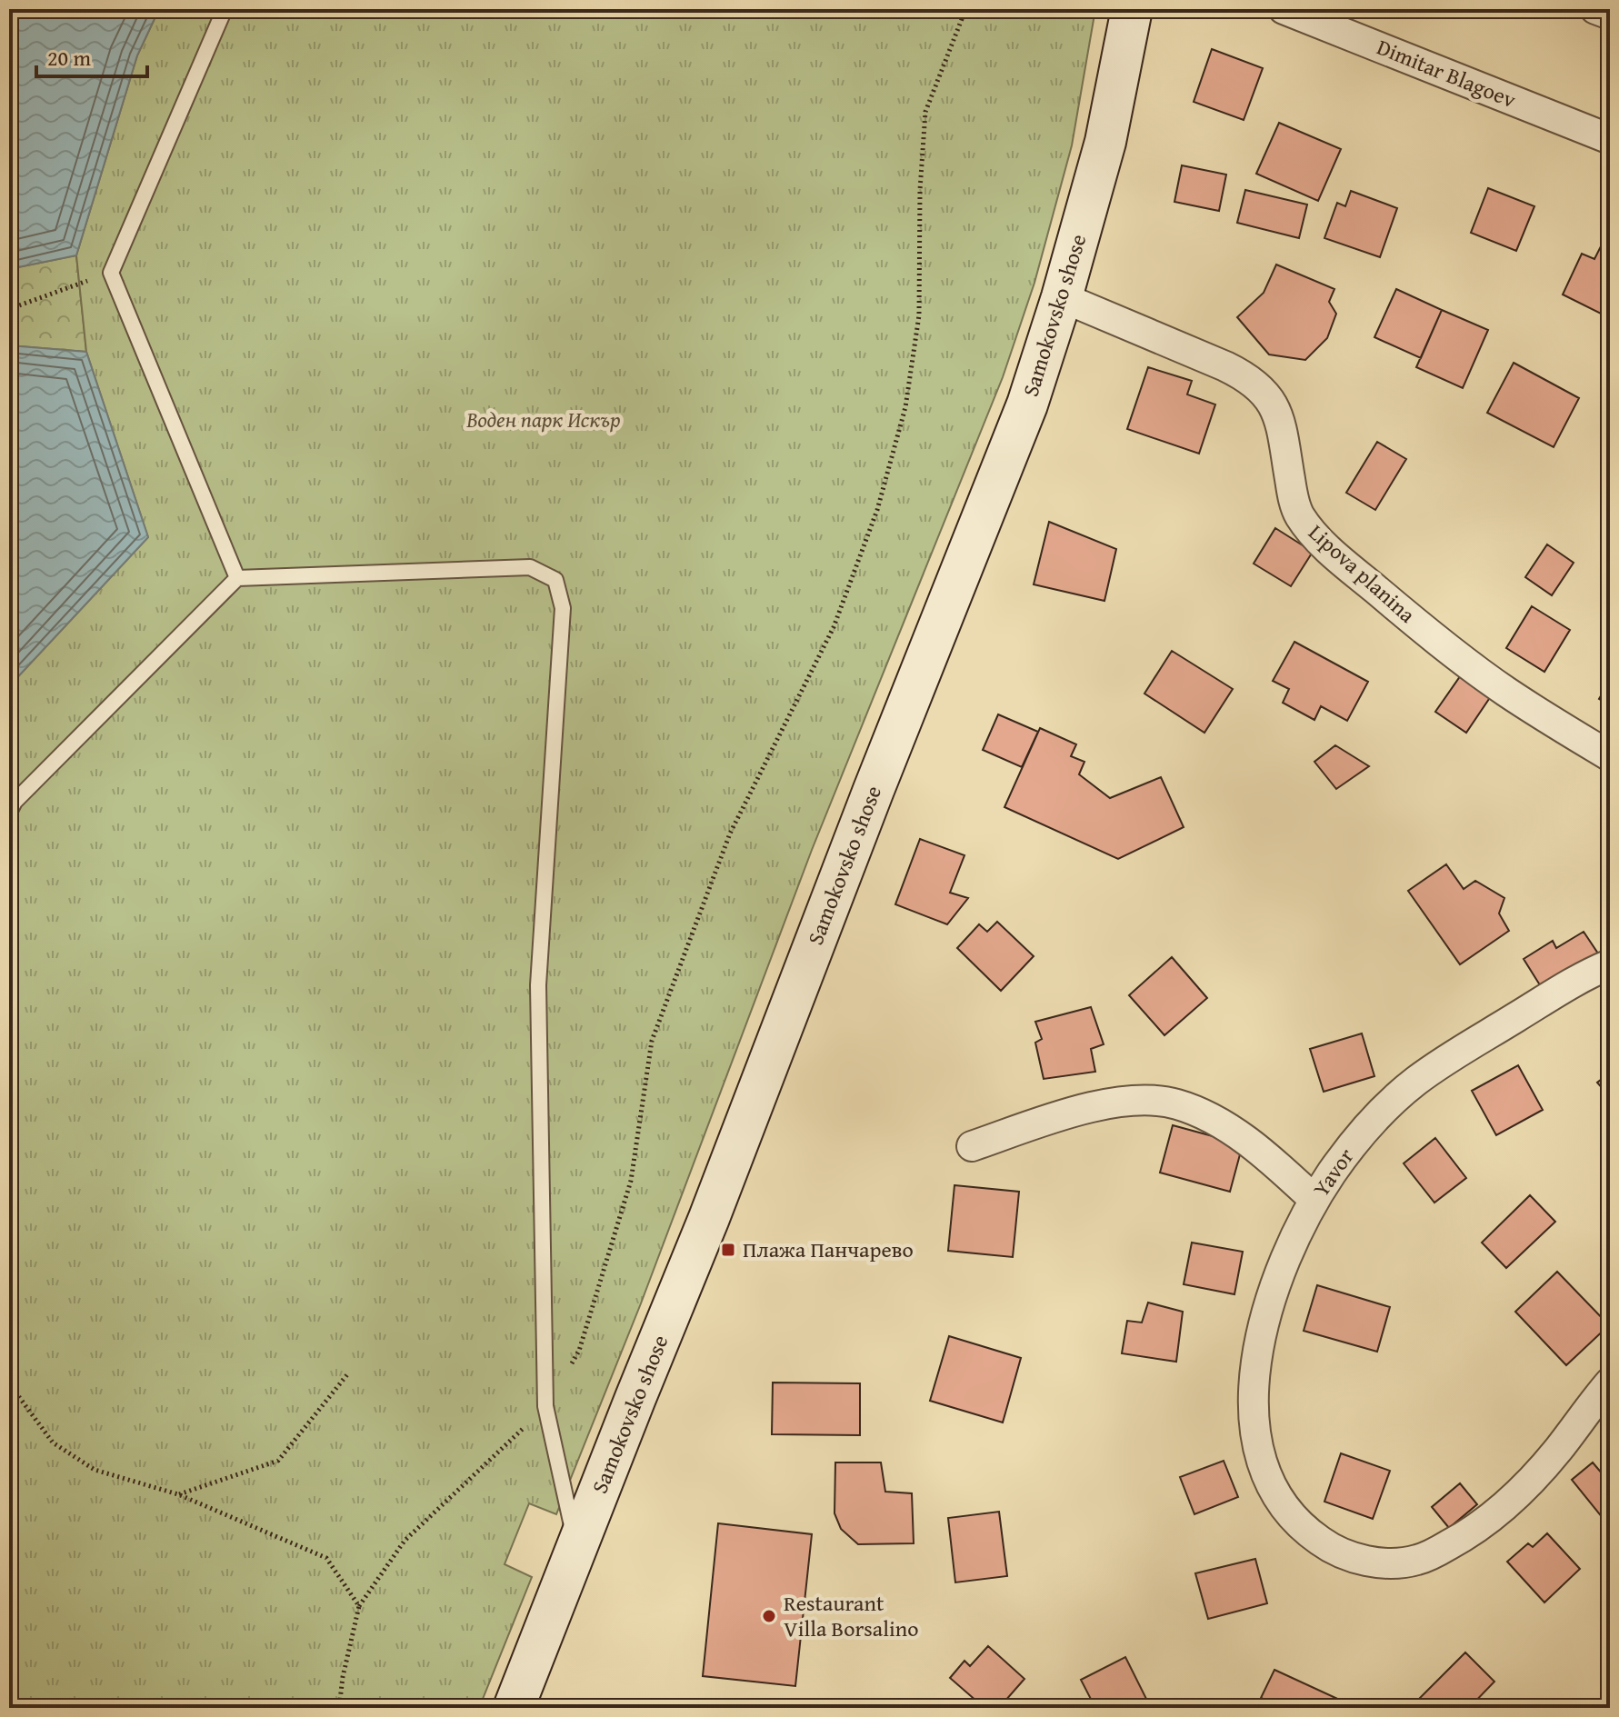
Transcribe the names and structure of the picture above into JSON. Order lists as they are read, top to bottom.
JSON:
{
  "streets": {
    "main road": ["Samokovsko shose"],
    "street": ["Dimitar Blagoev", "Lipova planina", "Yavor"]
  },
  "crossings": [
    ["Samokovsko shose", "Lipova planina"]
  ],
  "parks": ["Воден парк Искър"],
  "places": {
    "transit": ["Плажа Панчарево"],
    "other": ["Restaurant Villa Borsalino"]
  },
  "scale_bar": "20 m"
}
